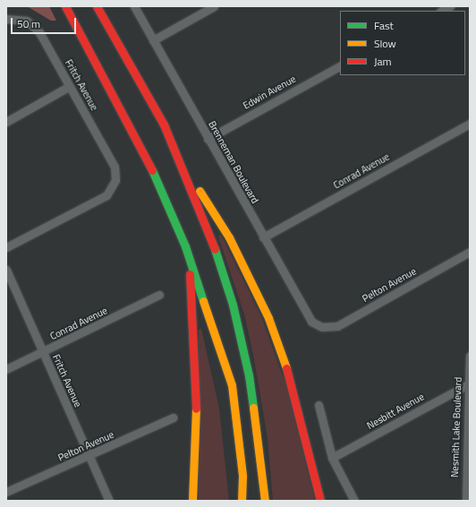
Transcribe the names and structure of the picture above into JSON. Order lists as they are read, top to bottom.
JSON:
{
  "streets": {
    "street": [
      "Fritch Avenue",
      "Edwin Avenue",
      "Brenneman Boulevard",
      "Conrad Avenue",
      "Pelton Avenue",
      "Nesbitt Avenue",
      "Nesmith Lake Boulevard"
    ]
  },
  "crossings": [
    ["Fritch Avenue", "Conrad Avenue"],
    ["Fritch Avenue", "Pelton Avenue"],
    ["Edwin Avenue", "Brenneman Boulevard"],
    ["Brenneman Boulevard", "Conrad Avenue"],
    ["Brenneman Boulevard", "Pelton Avenue"],
    ["Nesbitt Avenue", "Nesmith Lake Boulevard"]
  ],
  "legend": ["Fast", "Slow", "Jam"],
  "scale_bar": "50 m"
}
